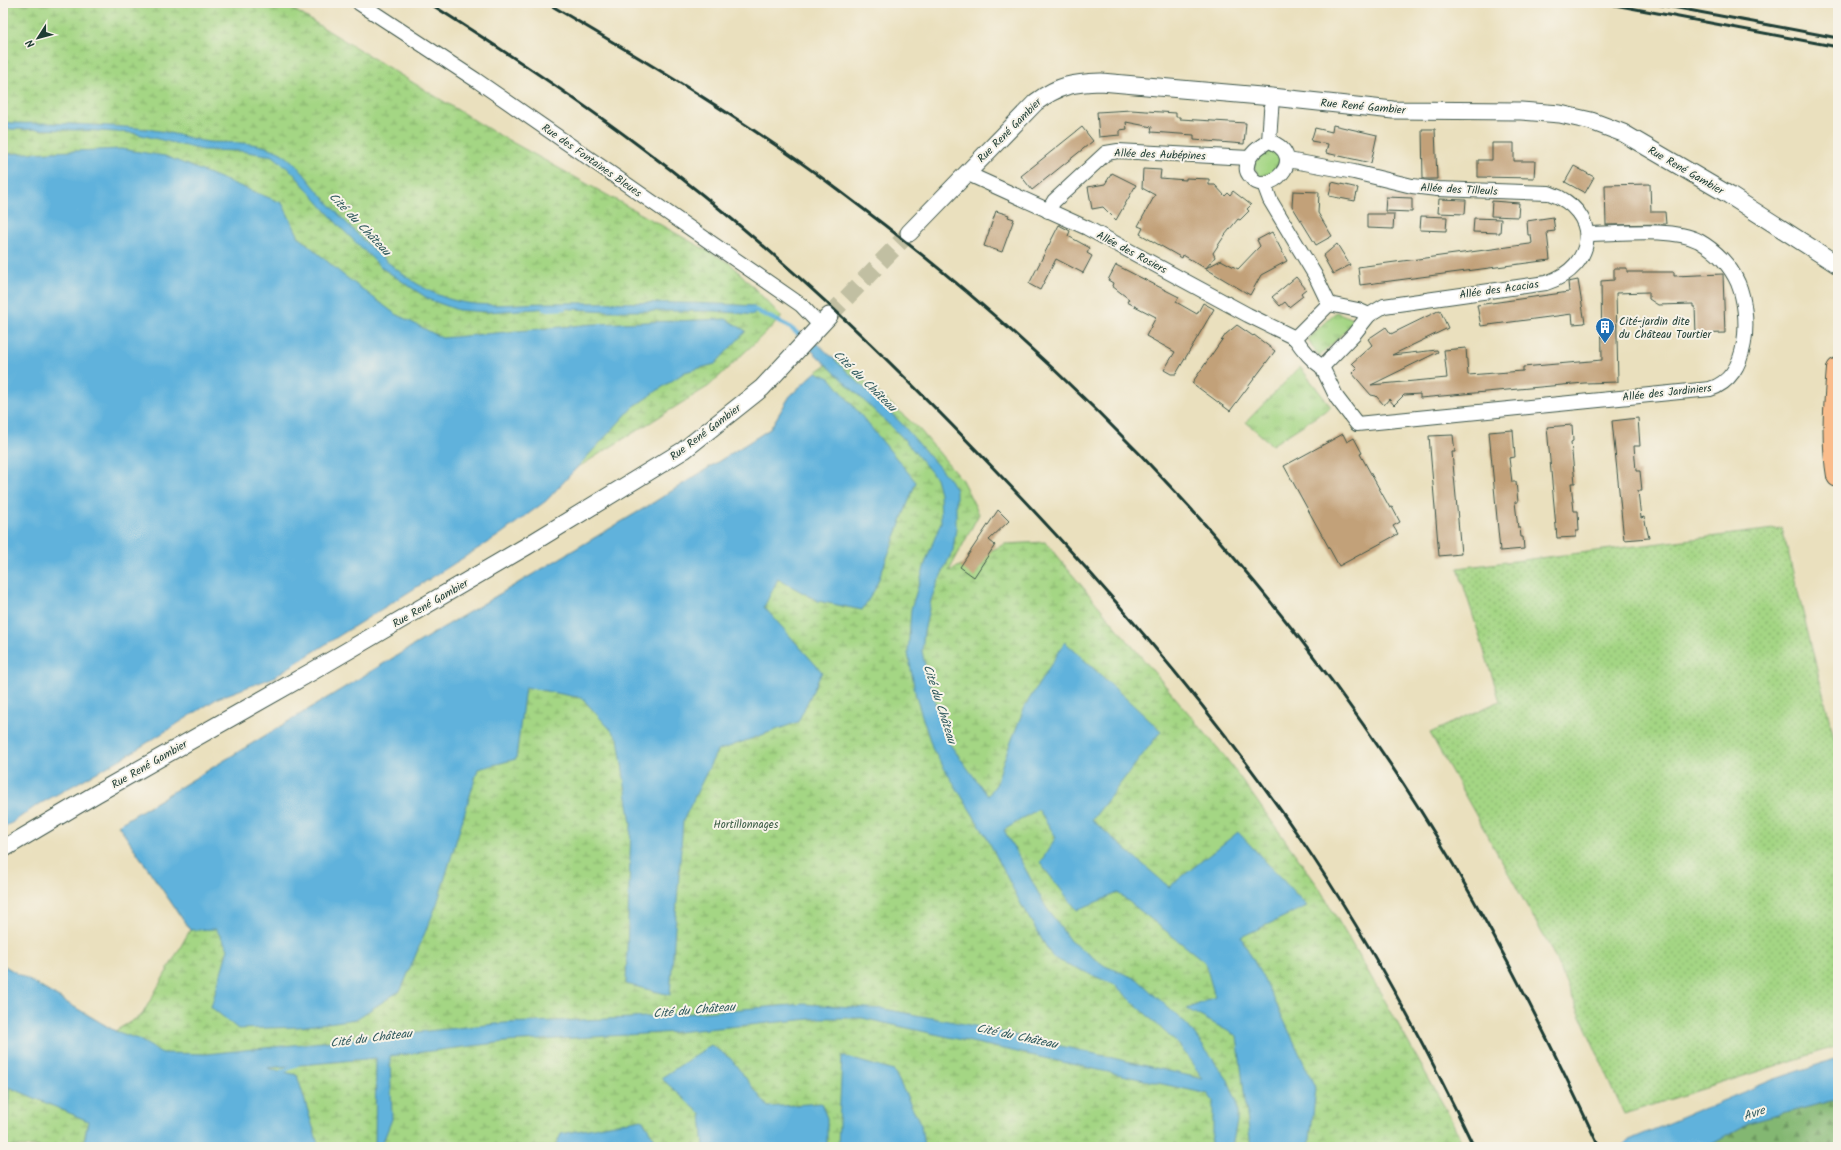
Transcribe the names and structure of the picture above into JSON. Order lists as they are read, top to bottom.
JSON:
{
  "streets": {
    "street": [
      "Rue René Gambier",
      "Allée des Aubépines",
      "Rue des Fontaines Bleues",
      "Allée des Tilleuls",
      "Allée des Rosiers",
      "Allée des Acacias",
      "Allée des Jardiniers"
    ]
  },
  "crossings": [
    ["Rue René Gambier", "Rue des Fontaines Bleues"],
    ["Rue René Gambier", "Allée des Rosiers"],
    ["Allée des Aubépines", "Allée des Tilleuls"],
    ["Allée des Aubépines", "Allée des Rosiers"],
    ["Allée des Tilleuls", "Allée des Acacias"],
    ["Allée des Tilleuls", "Allée des Jardiniers"],
    ["Allée des Acacias", "Allée des Jardiniers"]
  ],
  "water": ["Cité du Château", "Avre"],
  "parks": ["Hortillonnages"],
  "places": {
    "building": ["Cité-jardin dite du Château Tourtier"]
  },
  "north": "bottom left"
}
